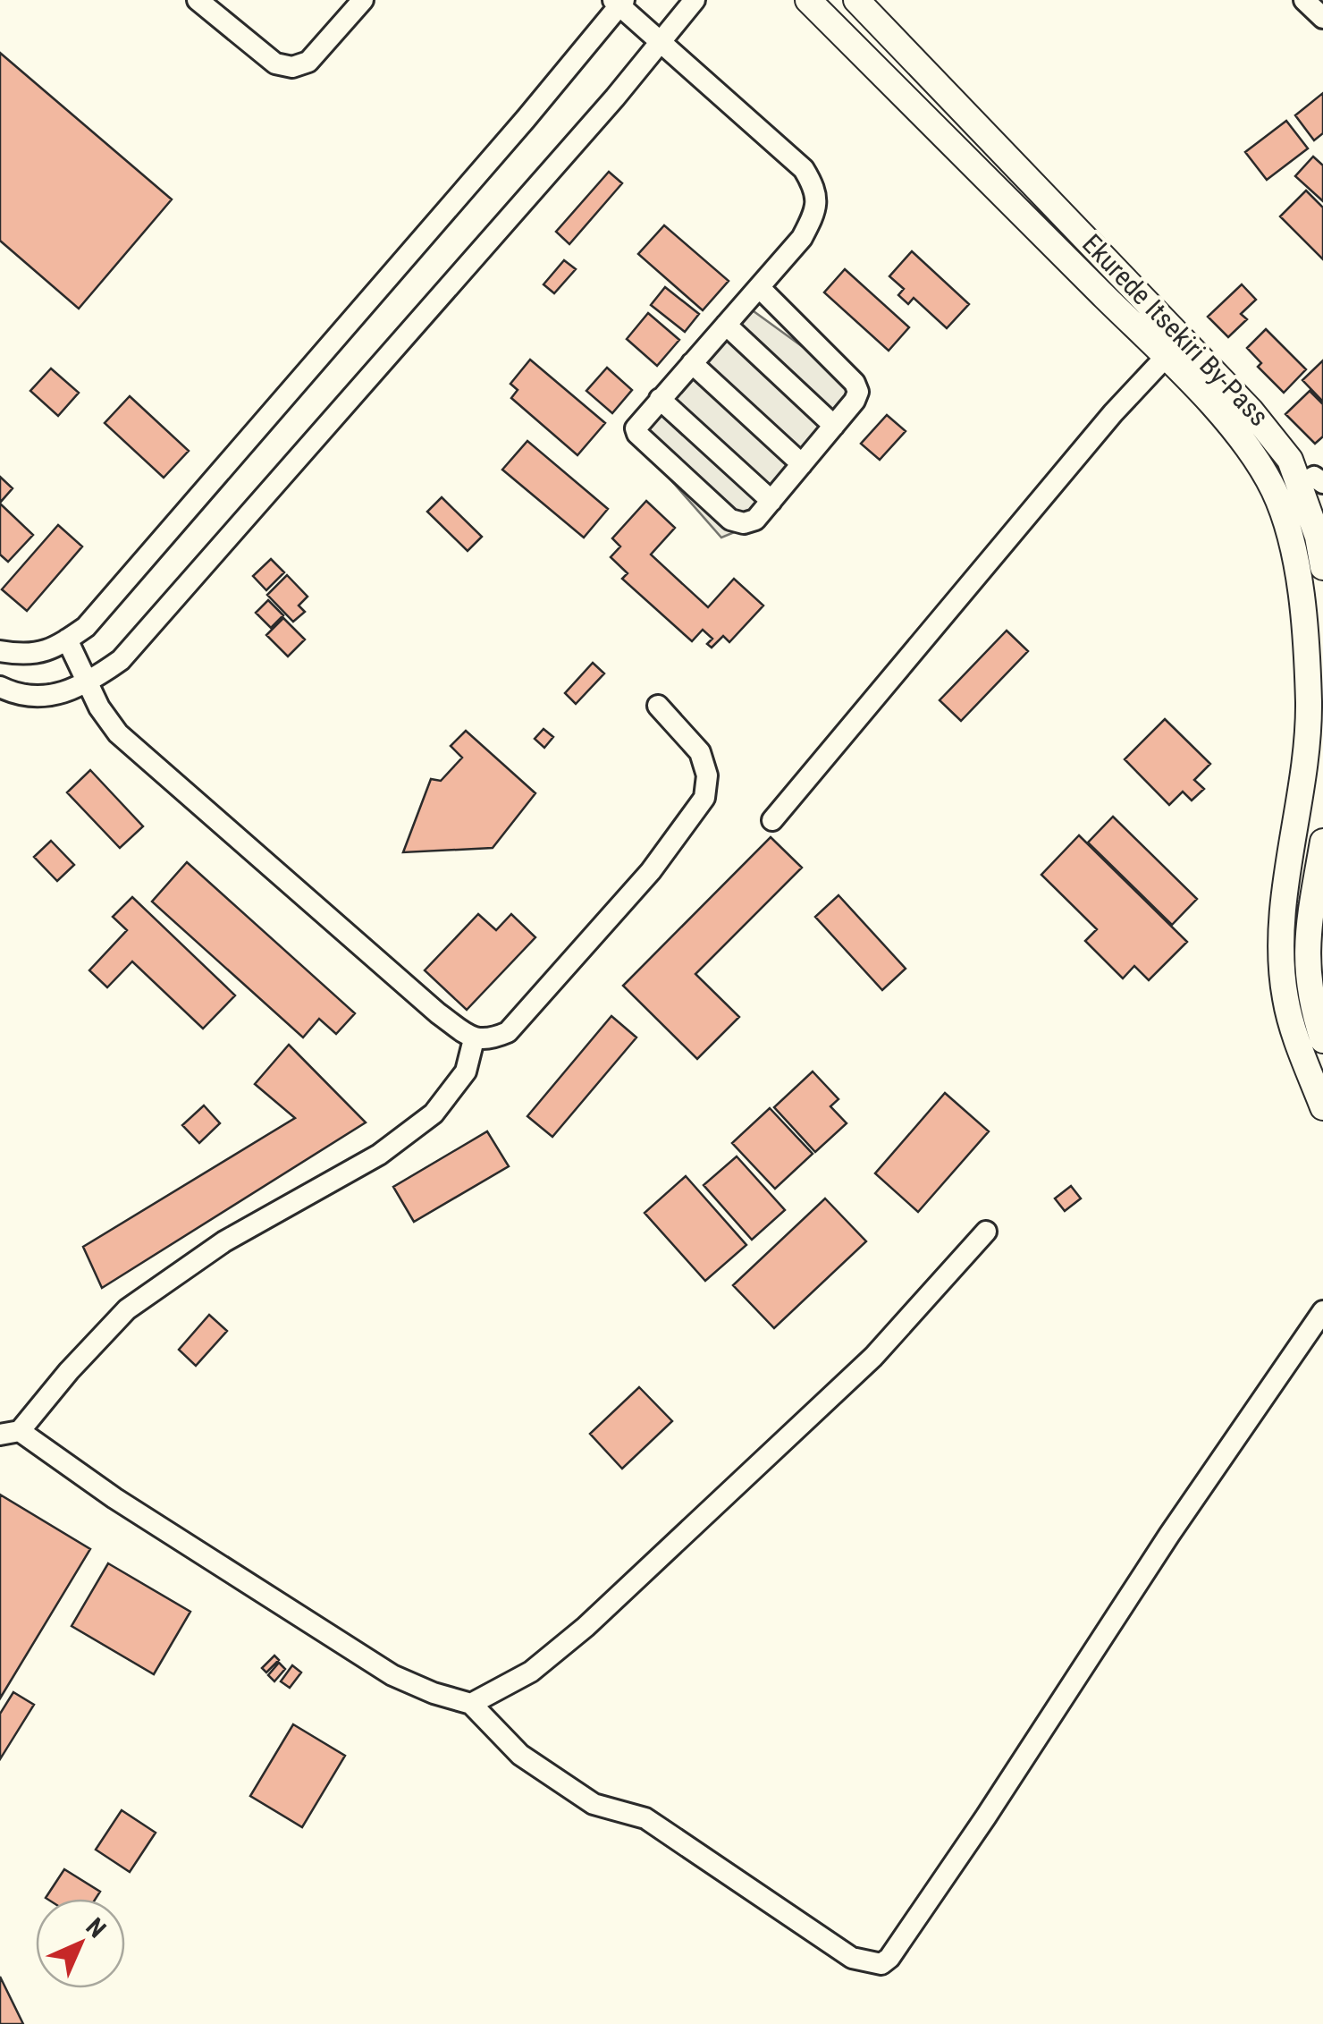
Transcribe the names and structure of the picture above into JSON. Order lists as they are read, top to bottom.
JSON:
{
  "streets": {
    "main road": ["Ekurede Itsekiri By-Pass"]
  },
  "north": "top right"
}
